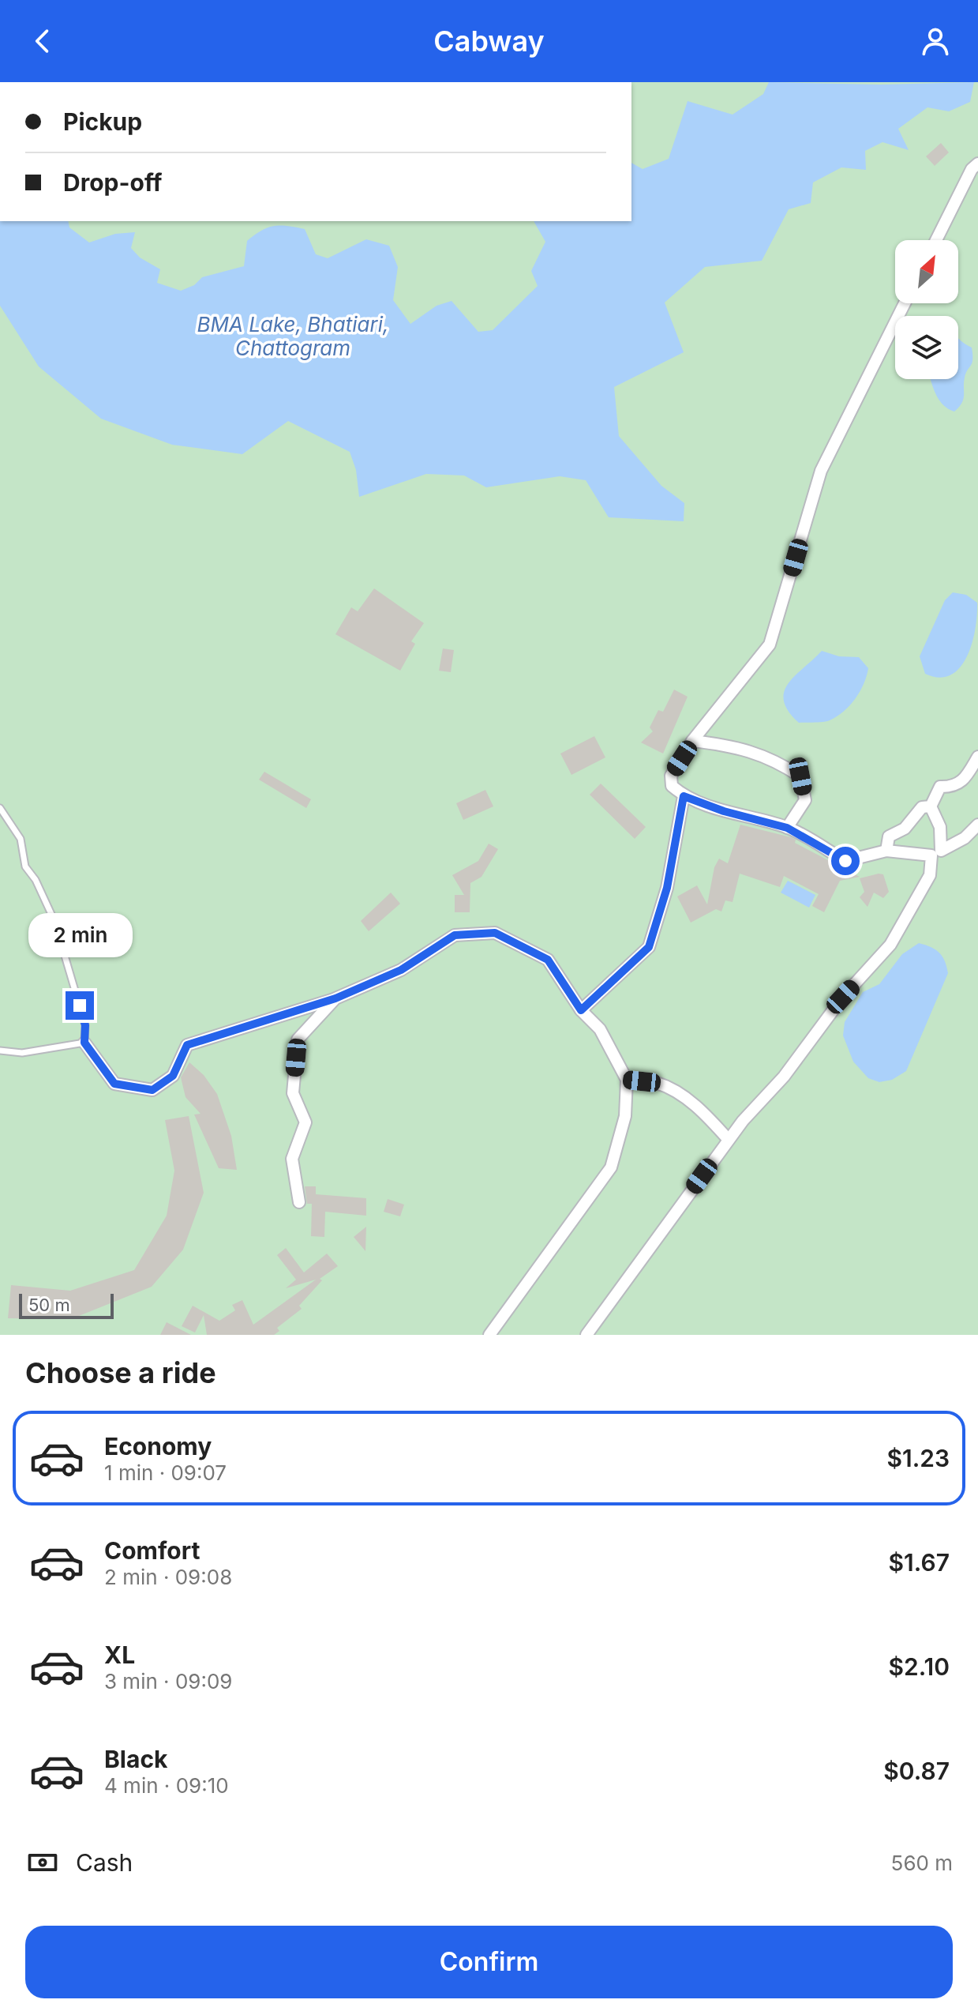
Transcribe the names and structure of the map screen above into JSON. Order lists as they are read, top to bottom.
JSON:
{
  "water": ["BMA Lake, Bhatiari, Chattogram"],
  "scale_bar": "50 m",
  "north": "top right",
  "page": {
    "header": "Cabway",
    "banner": ["Pickup", "Drop-off"],
    "bubble": "2 min",
    "scale": "50 m",
    "heading": "Choose a ride",
    "list": [
      {
        "name": "Economy",
        "note": "1 min · 09:07",
        "value": "$1.23"
      },
      {
        "name": "Comfort",
        "note": "2 min · 09:08",
        "value": "$1.67"
      },
      {
        "name": "XL",
        "note": "3 min · 09:09",
        "value": "$2.10"
      },
      {
        "name": "Black",
        "note": "4 min · 09:10",
        "value": "$0.87"
      }
    ],
    "pay": ["Cash", "560 m"],
    "buttons": "Confirm"
  }
}
